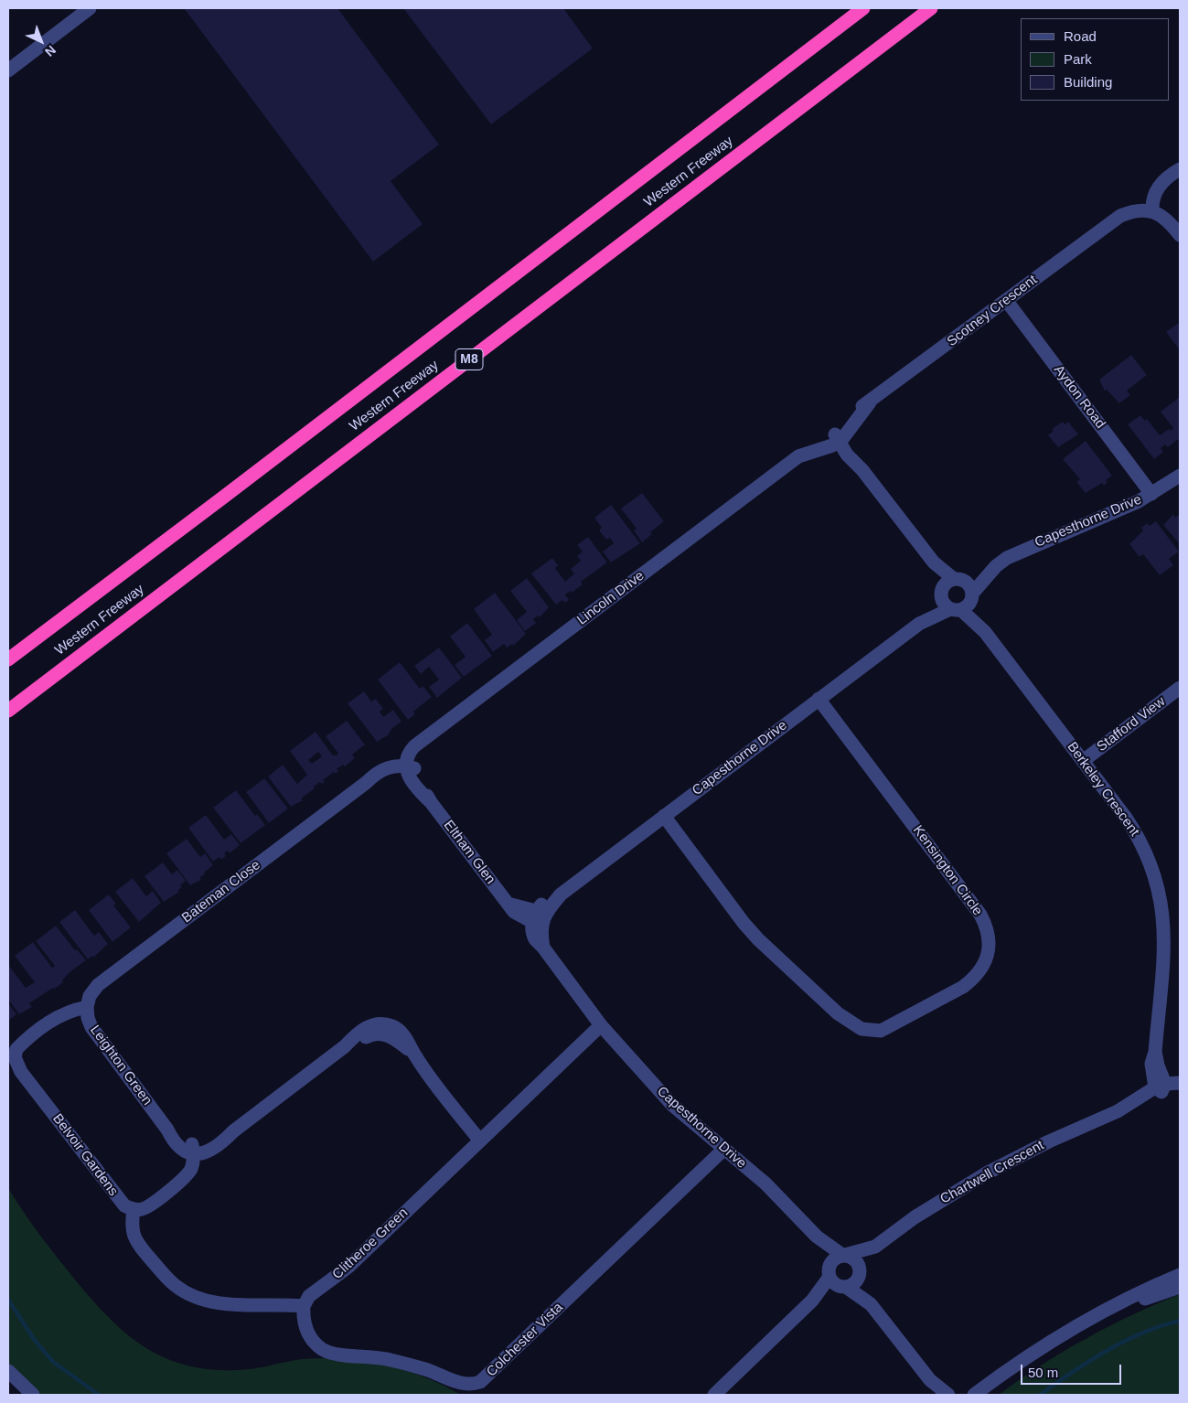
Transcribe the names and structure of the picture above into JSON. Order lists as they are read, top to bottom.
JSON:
{
  "streets": {
    "highway": ["Western Freeway", "M8"],
    "street": [
      "Scotney Crescent",
      "Aydon Road",
      "Capesthorne Drive",
      "Lincoln Drive",
      "Stafford View",
      "Berkeley Crescent",
      "Eltham Glen",
      "Kensington Circle",
      "Bateman Close",
      "Leighton Green",
      "Belvoir Gardens",
      "Chartwell Crescent",
      "Clitheroe Green",
      "Colchester Vista"
    ]
  },
  "crossings": [
    ["Scotney Crescent", "Aydon Road"],
    ["Scotney Crescent", "Lincoln Drive"],
    ["Aydon Road", "Capesthorne Drive"],
    ["Capesthorne Drive", "Berkeley Crescent"],
    ["Capesthorne Drive", "Eltham Glen"],
    ["Capesthorne Drive", "Kensington Circle"],
    ["Capesthorne Drive", "Chartwell Crescent"],
    ["Capesthorne Drive", "Clitheroe Green"],
    ["Capesthorne Drive", "Colchester Vista"],
    ["Lincoln Drive", "Eltham Glen"],
    ["Lincoln Drive", "Bateman Close"],
    ["Stafford View", "Berkeley Crescent"],
    ["Berkeley Crescent", "Chartwell Crescent"],
    ["Eltham Glen", "Bateman Close"],
    ["Bateman Close", "Leighton Green"],
    ["Leighton Green", "Belvoir Gardens"],
    ["Clitheroe Green", "Colchester Vista"]
  ],
  "legend": ["Road", "Park", "Building"],
  "scale_bar": "50 m",
  "north": "bottom right"
}
